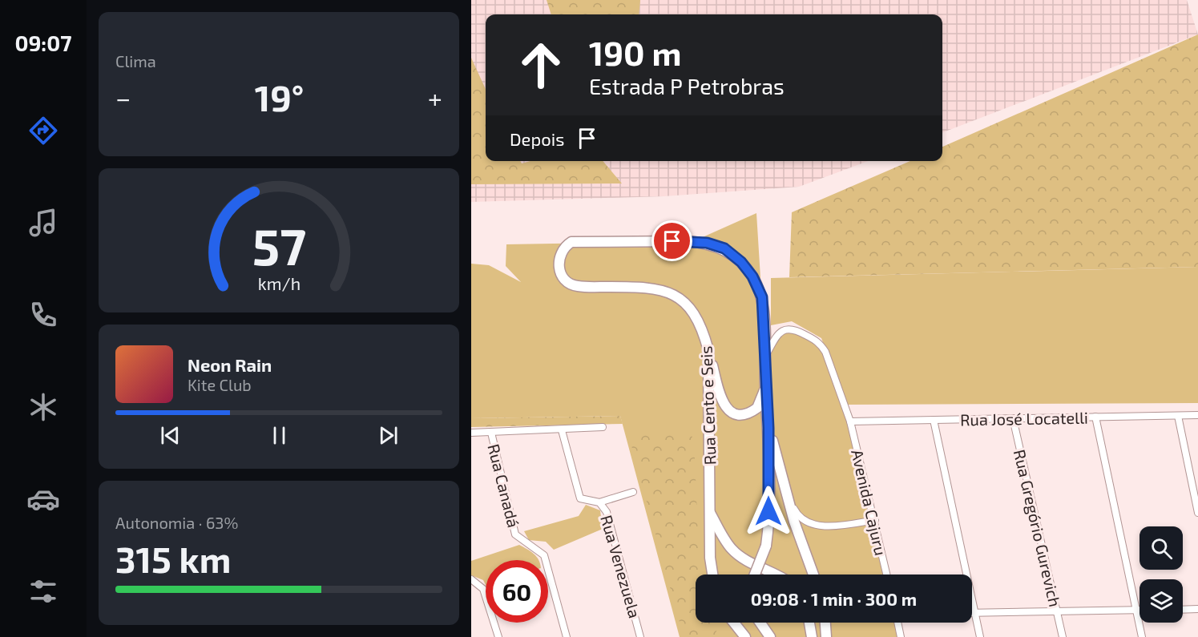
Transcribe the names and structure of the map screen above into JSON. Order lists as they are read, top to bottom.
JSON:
{
  "streets": {
    "main road": ["Rua Cento e Seis"],
    "street": [
      "Rua José Locatelli",
      "Rua Canadá",
      "Avenida Cajuru",
      "Rua Gregório Gurevich",
      "Rua Venezuela"
    ]
  },
  "crossings": [
    ["Rua Cento e Seis", "Avenida Cajuru"],
    ["Rua José Locatelli", "Avenida Cajuru"],
    ["Rua José Locatelli", "Rua Gregório Gurevich"]
  ],
  "page": {
    "tabs": "09:07",
    "tile": [
      "Clima",
      ["Autonomia · 63%", "315 km"]
    ],
    "turn": ["190 m", "Estrada P Petrobras"],
    "heat": ["−", "19°", "+"],
    "then": "Depois",
    "song": ["Neon Rain", "Kite Club"],
    "limit": "60",
    "trip": "09:08 · 1 min · 300 m",
    "gauge": ["57", "km/h"]
  }
}
